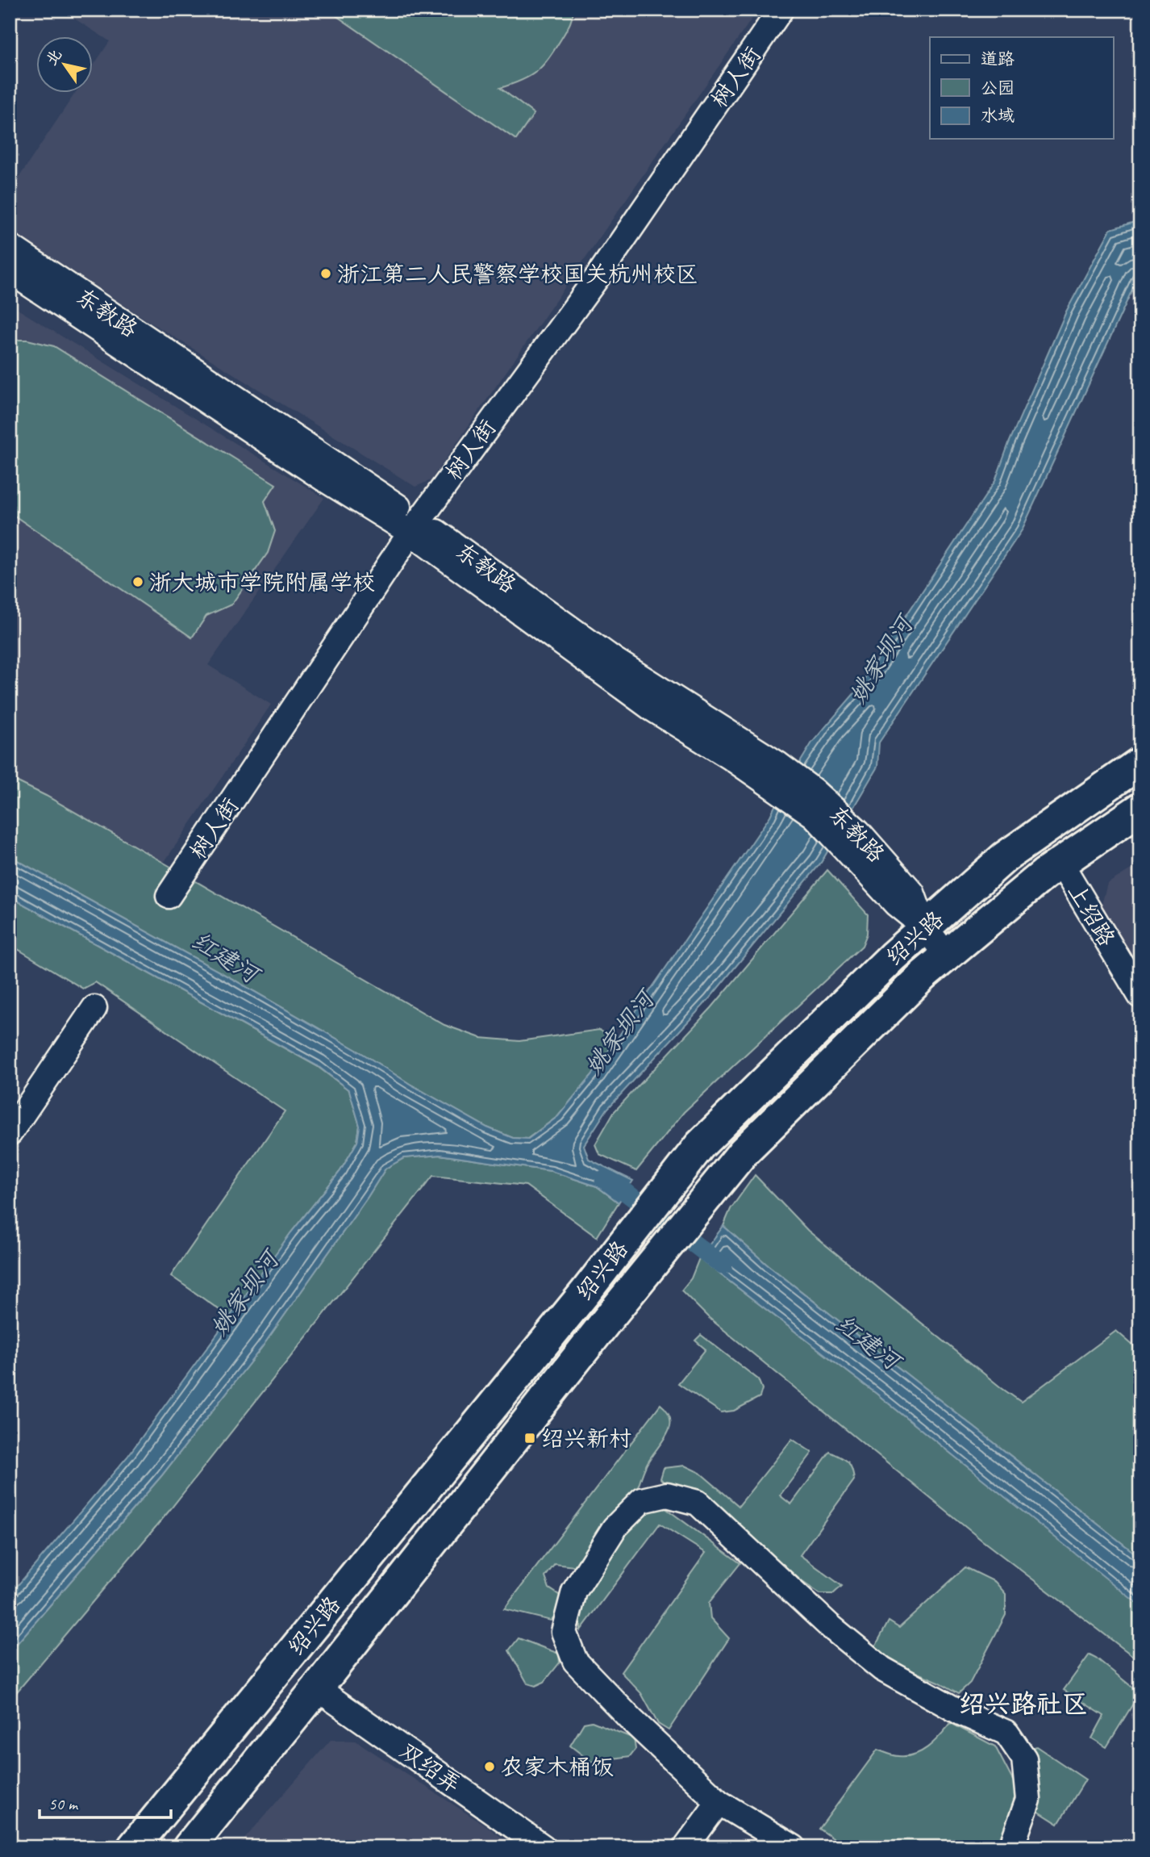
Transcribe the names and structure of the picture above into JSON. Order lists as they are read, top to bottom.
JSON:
{
  "streets": {
    "main road": ["绍兴路"],
    "street": [
      "树人街",
      "东教路",
      "上绍路",
      "双绍弄"
    ]
  },
  "crossings": [
    ["树人街", "东教路"],
    ["东教路", "绍兴路"],
    ["上绍路", "绍兴路"],
    ["绍兴路", "双绍弄"]
  ],
  "districts": ["绍兴路社区"],
  "water": ["姚家坝河", "红建河"],
  "places": {
    "other": ["浙江第二人民警察学校国关杭州校区", "浙大城市学院附属学校", "农家木桶饭"],
    "transit": ["绍兴新村"]
  },
  "legend": ["道路", "公园", "水域"],
  "scale_bar": "50 m",
  "north": "top left"
}
